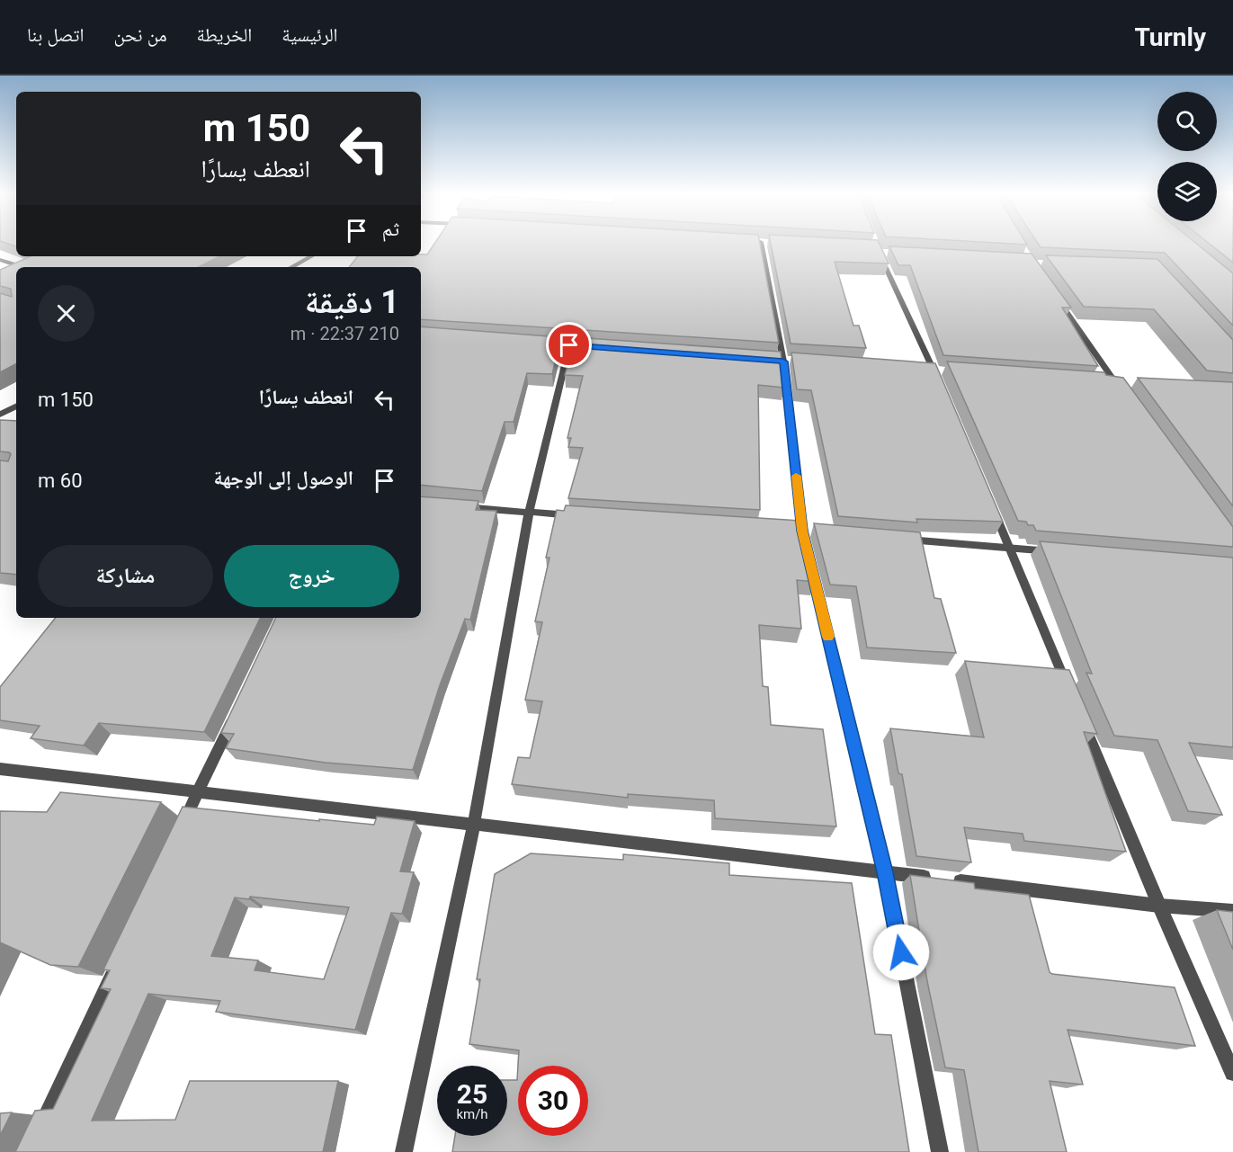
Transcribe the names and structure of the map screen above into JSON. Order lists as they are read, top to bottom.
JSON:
{
  "page": {
    "header": "Turnly",
    "nav": [
      "الرئيسية",
      "الخريطة",
      "من نحن",
      "اتصل بنا"
    ],
    "turn": ["150 m", "انعطف يسارًا"],
    "then": "ثم",
    "heading": ["1 دقيقة", "210 m · 22:37"],
    "list": [
      {
        "name": "انعطف يسارًا",
        "value": "150 m"
      },
      {
        "name": "الوصول إلى الوجهة",
        "value": "60 m"
      }
    ],
    "buttons": ["خروج", "مشاركة"],
    "speed": "25 km/h",
    "limit": "30"
  }
}
